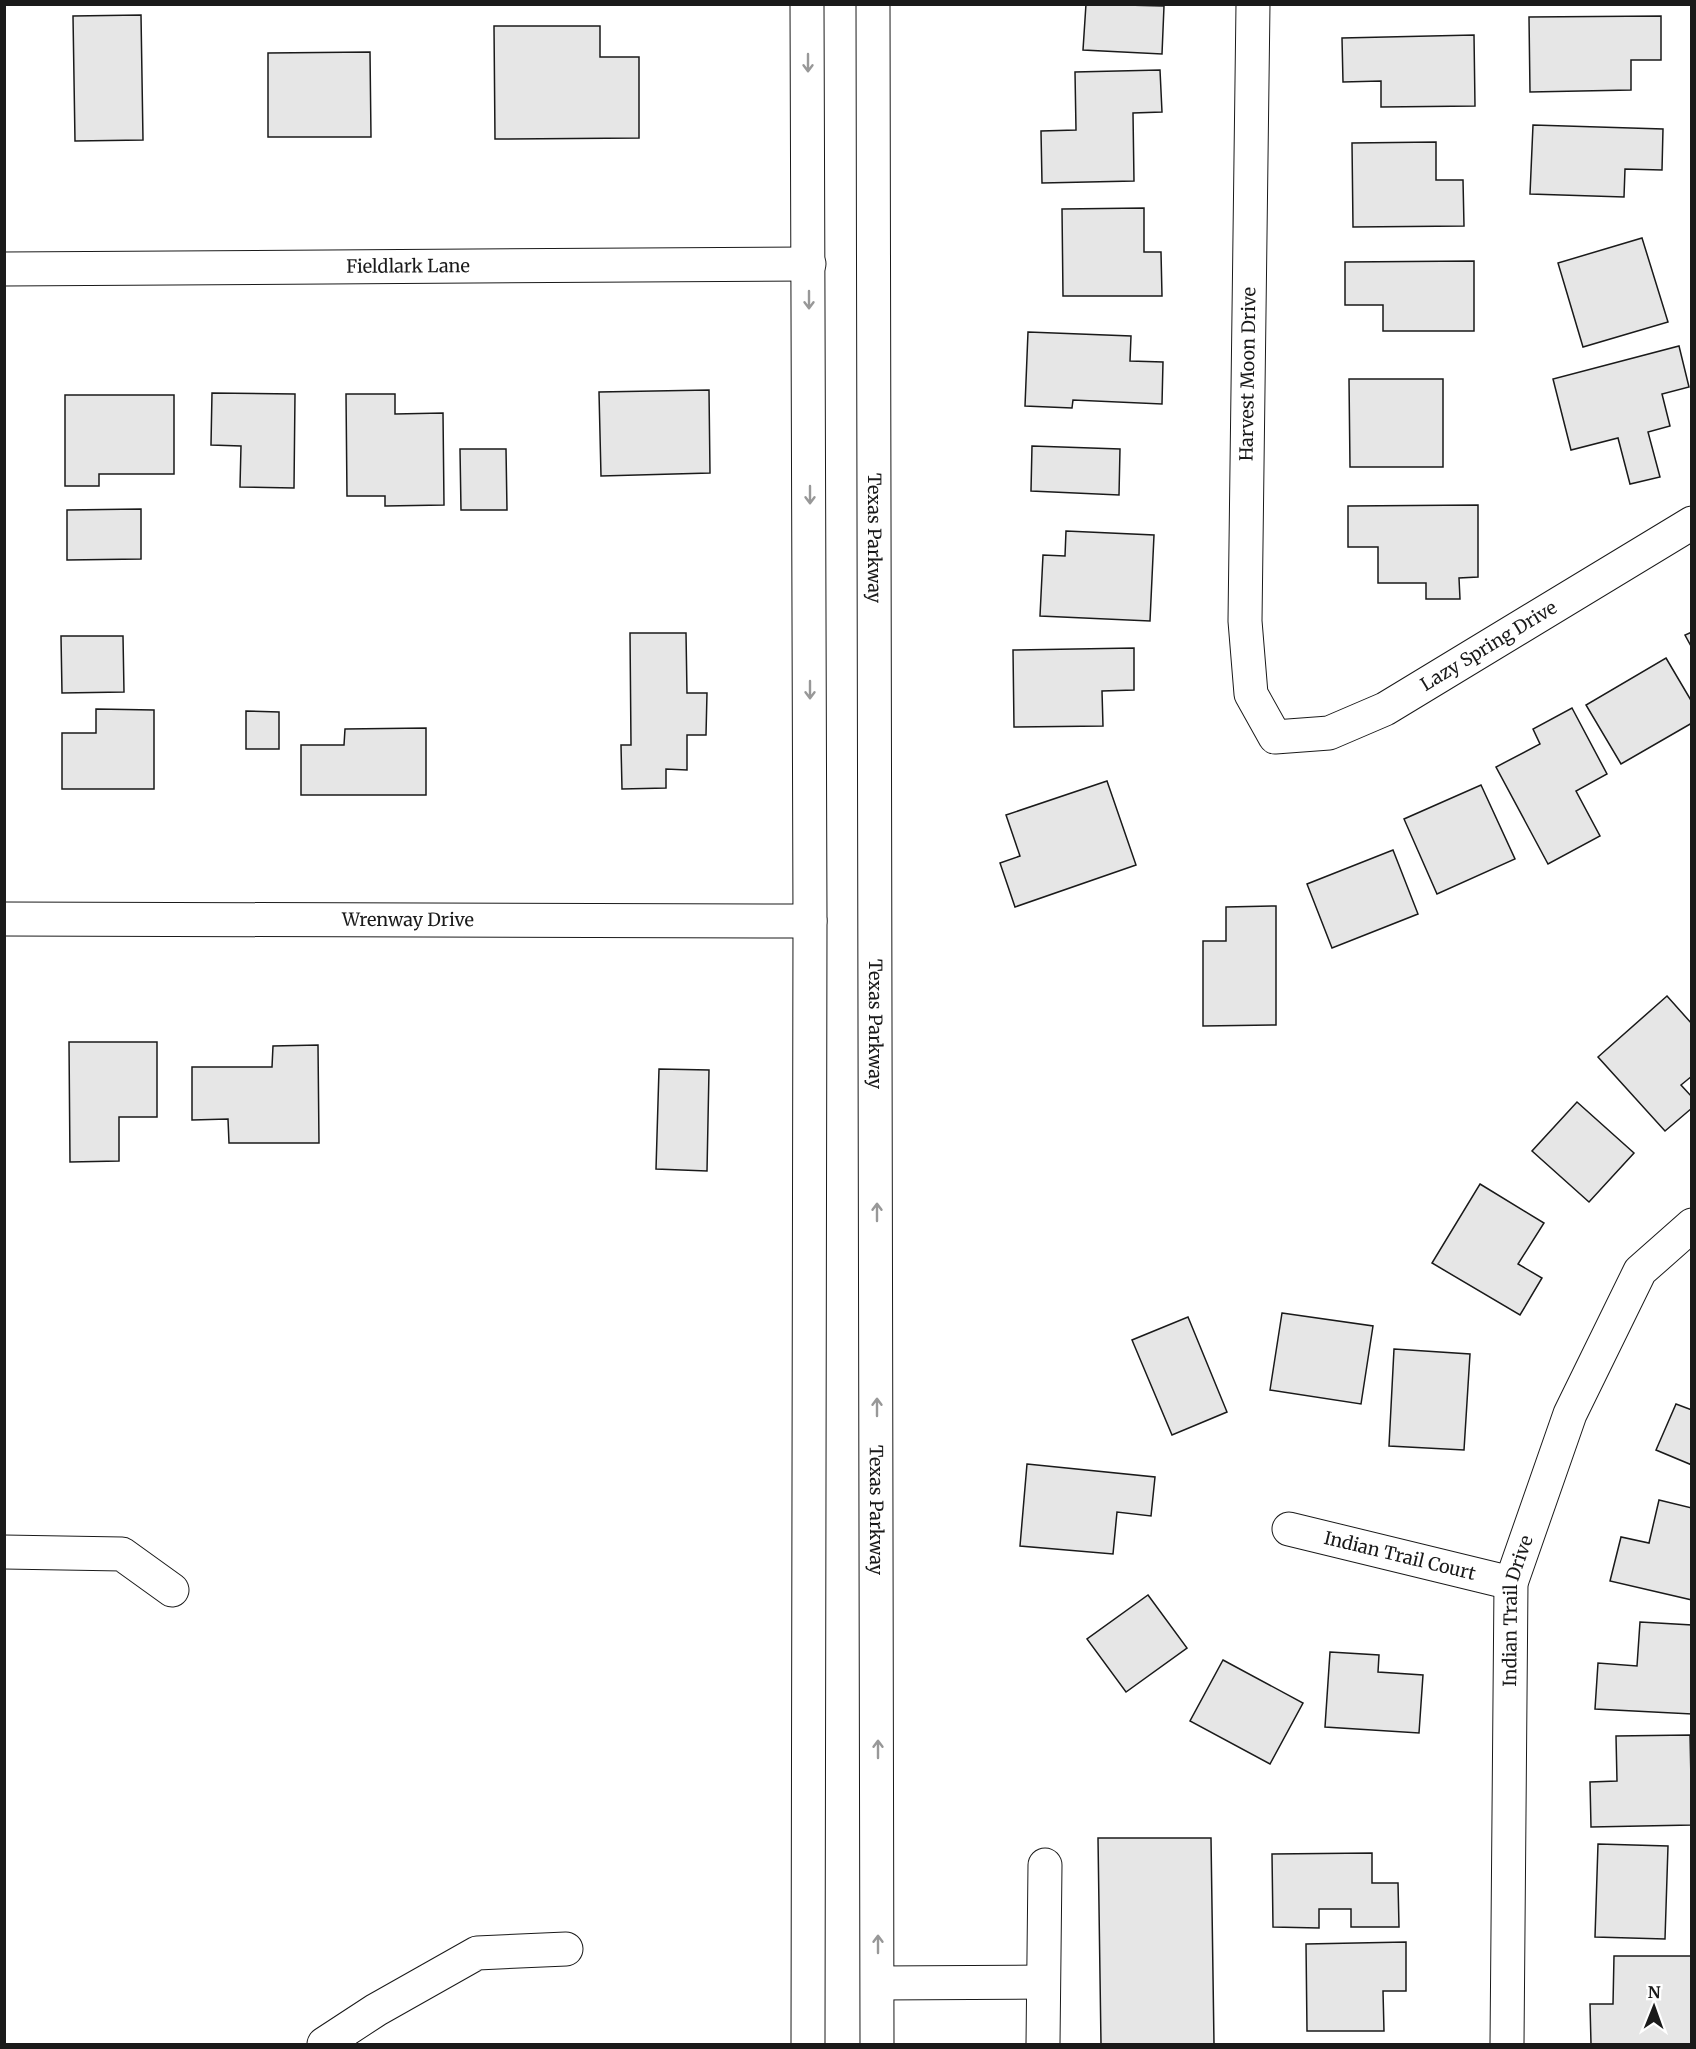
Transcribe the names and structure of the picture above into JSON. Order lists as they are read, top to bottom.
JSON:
{
  "streets": {
    "street": [
      "Fieldlark Lane",
      "Harvest Moon Drive",
      "Texas Parkway",
      "Lazy Spring Drive",
      "Wrenway Drive",
      "Indian Trail Court",
      "Indian Trail Drive"
    ]
  },
  "crossings": [
    ["Harvest Moon Drive", "Lazy Spring Drive"],
    ["Indian Trail Court", "Indian Trail Drive"]
  ],
  "north": "top"
}
